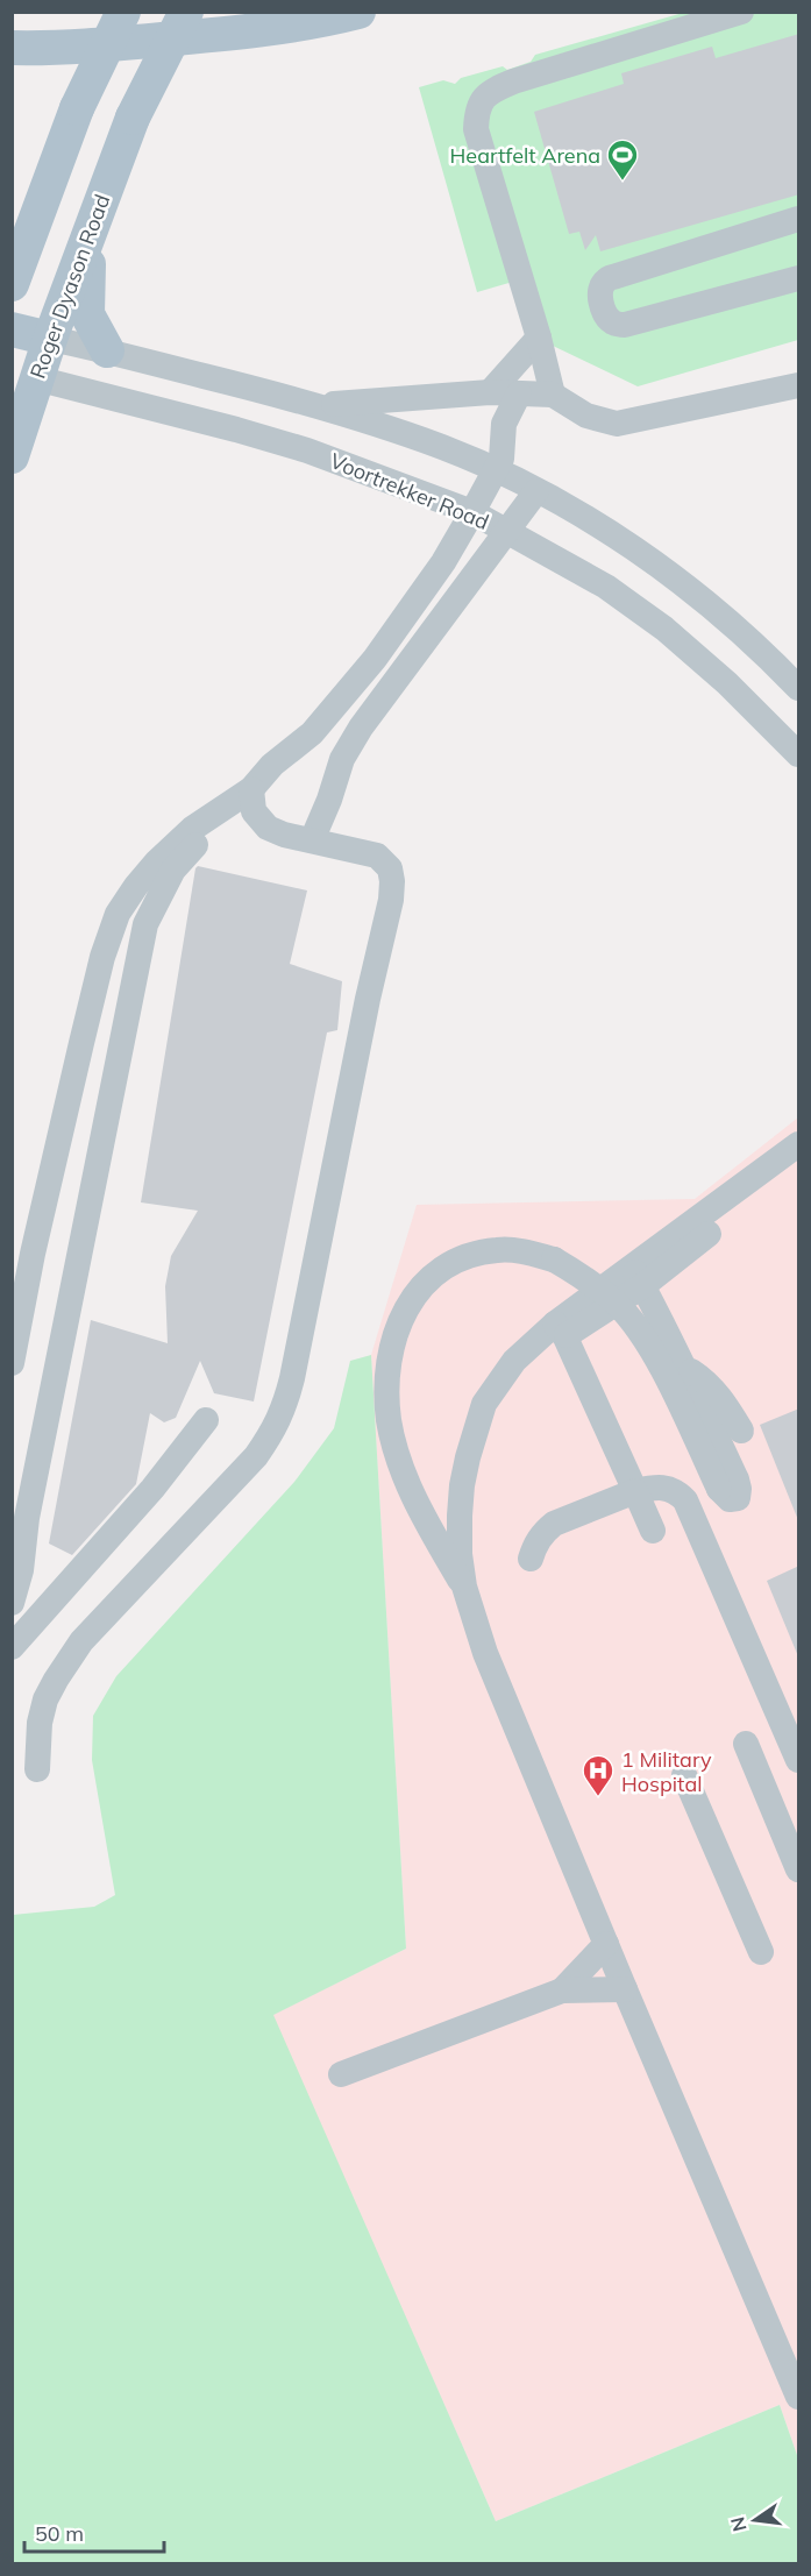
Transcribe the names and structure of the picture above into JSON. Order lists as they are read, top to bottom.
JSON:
{
  "streets": {
    "main road": ["Roger Dyason Road"],
    "street": ["Voortrekker Road"]
  },
  "crossings": [
    ["Roger Dyason Road", "Voortrekker Road"]
  ],
  "places": {
    "sports": ["Heartfelt Arena"],
    "hospital": ["1 Military Hospital"]
  },
  "scale_bar": "50 m",
  "north": "left"
}
